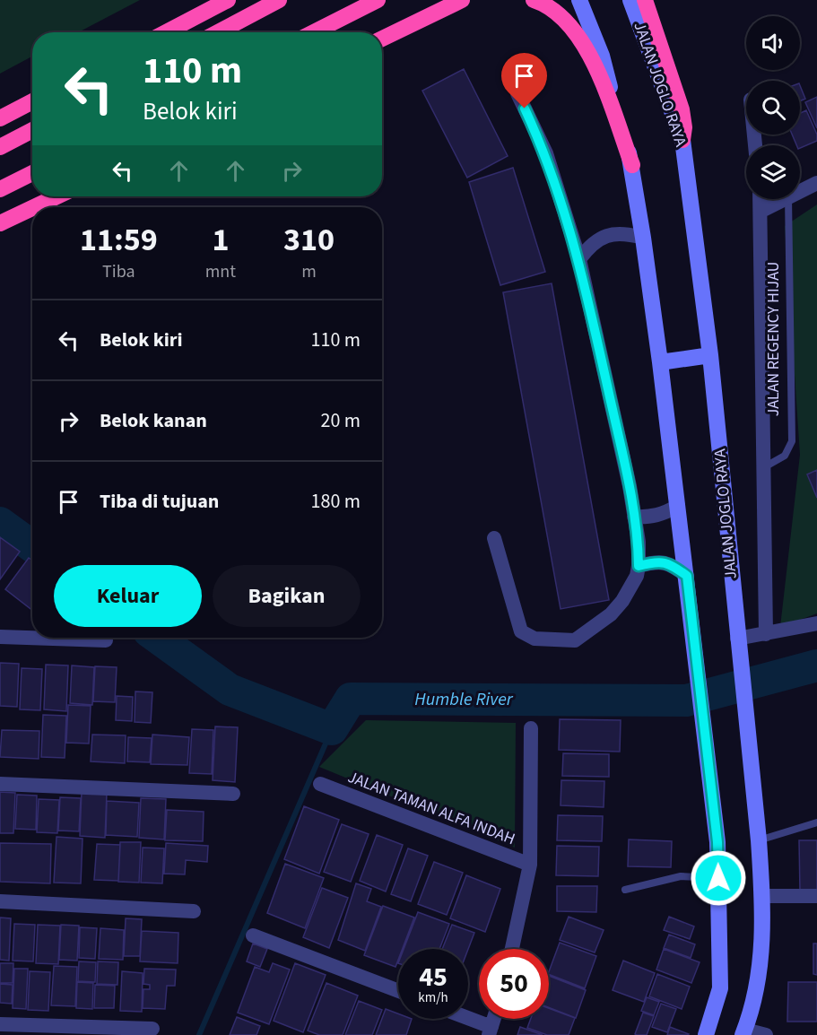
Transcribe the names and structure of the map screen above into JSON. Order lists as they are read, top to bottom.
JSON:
{
  "streets": {
    "main road": ["JALAN JOGLO RAYA"],
    "street": ["JALAN REGENCY HIJAU", "JALAN TAMAN ALFA INDAH"]
  },
  "water": ["Humble River"],
  "page": {
    "turn": ["110 m", "Belok kiri"],
    "eta": [
      "11:59",
      "Tiba",
      "1",
      "mnt",
      "310",
      "m"
    ],
    "list": [
      {
        "name": "Belok kiri",
        "value": "110 m"
      },
      {
        "name": "Belok kanan",
        "value": "20 m"
      },
      {
        "name": "Tiba di tujuan",
        "value": "180 m"
      }
    ],
    "buttons": ["Keluar", "Bagikan"],
    "speed": "45 km/h",
    "limit": "50"
  }
}
